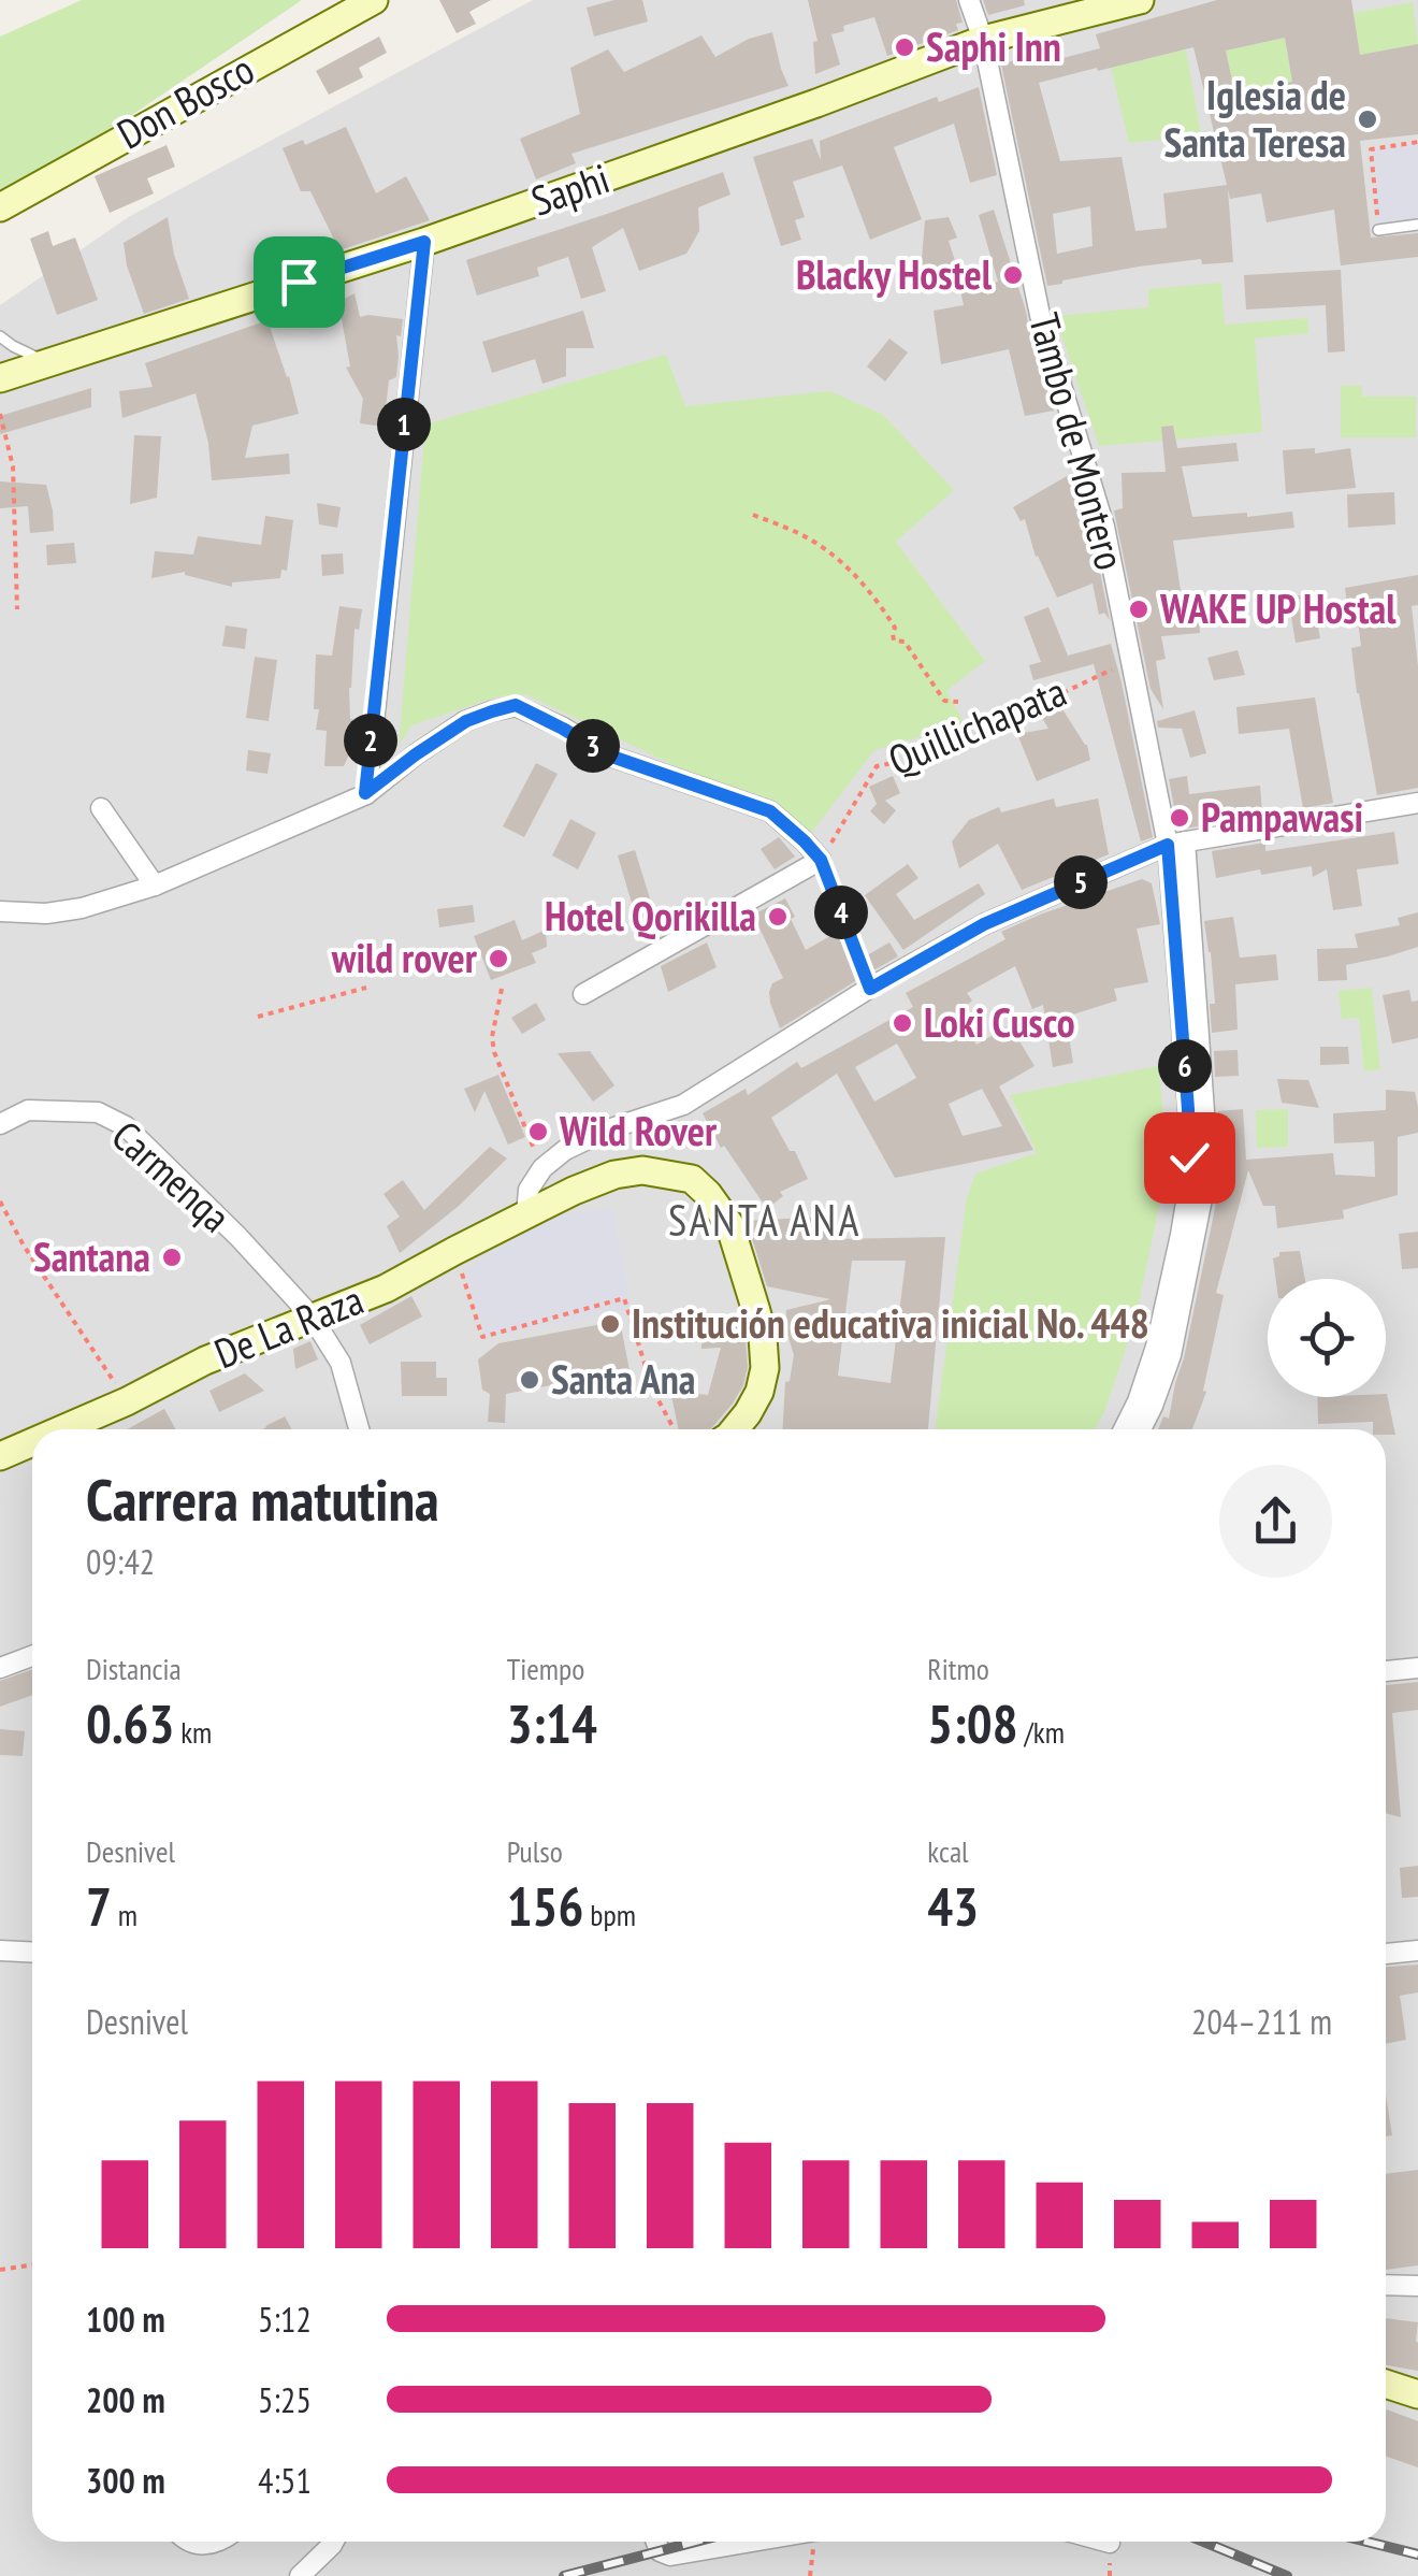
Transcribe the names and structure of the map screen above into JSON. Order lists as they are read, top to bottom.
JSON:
{
  "streets": {
    "street": [
      "Don Bosco",
      "Saphi",
      "Tambo de Montero",
      "Carmenqa",
      "De La Raza"
    ],
    "path": ["Quillichapata"]
  },
  "crossings": [
    ["Saphi", "Tambo de Montero"],
    ["Tambo de Montero", "Quillichapata"],
    ["Carmenqa", "De La Raza"]
  ],
  "districts": ["SANTA ANA"],
  "places": [
    "Saphi Inn",
    "Iglesia de Santa Teresa",
    "Blacky Hostel",
    "WAKE UP Hostal",
    "Pampawasi",
    "Hotel Qorikilla",
    "wild rover",
    "Loki Cusco",
    "Wild Rover",
    "Santana",
    "Institución educativa inicial No. 448",
    "Santa Ana"
  ],
  "page": {
    "pins": [
      "1",
      "2",
      "3",
      "5",
      "4",
      "6"
    ],
    "heading": ["Carrera matutina", "09:42"],
    "stats": [
      ["Distancia", "0.63 km"],
      ["Tiempo", "3:14"],
      ["Ritmo", "5:08 /km"],
      ["Desnivel", "7 m"],
      ["Pulso", "156 bpm"],
      ["kcal", "43"]
    ],
    "chart": ["Desnivel", "204–211 m"],
    "list": [
      {
        "name": "100 m",
        "note": "5:12"
      },
      {
        "name": "200 m",
        "note": "5:25"
      },
      {
        "name": "300 m",
        "note": "4:51"
      }
    ]
  }
}
